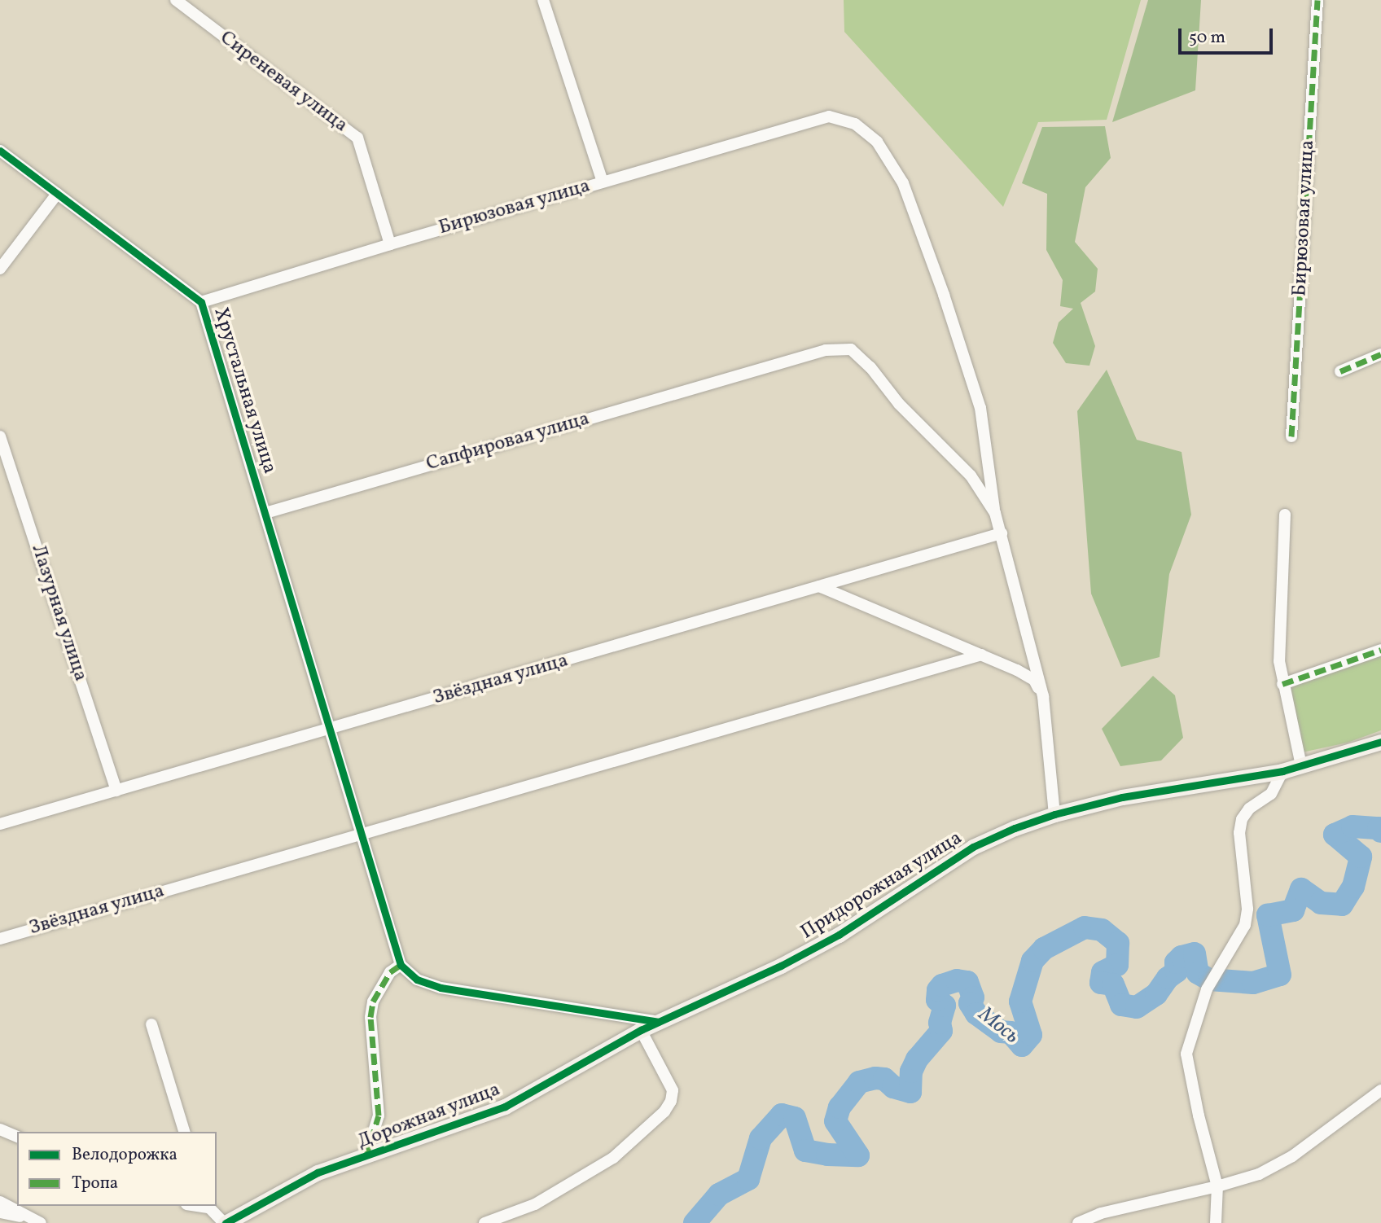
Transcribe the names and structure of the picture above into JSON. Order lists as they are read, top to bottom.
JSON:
{
  "streets": {
    "street": [
      "Сиреневая улица",
      "Бирюзовая улица",
      "Хрустальная улица",
      "Сапфировая улица",
      "Лазурная улица",
      "Звёздная улица",
      "Придорожная улица",
      "Дорожная улица"
    ]
  },
  "crossings": [
    ["Сиреневая улица", "Бирюзовая улица"],
    ["Бирюзовая улица", "Хрустальная улица"],
    ["Бирюзовая улица", "Сапфировая улица"],
    ["Хрустальная улица", "Сапфировая улица"],
    ["Хрустальная улица", "Звёздная улица"],
    ["Лазурная улица", "Звёздная улица"],
    ["Придорожная улица", "Дорожная улица"]
  ],
  "water": ["Мось"],
  "legend": ["Велодорожка", "Тропа"],
  "scale_bar": "50 m"
}
